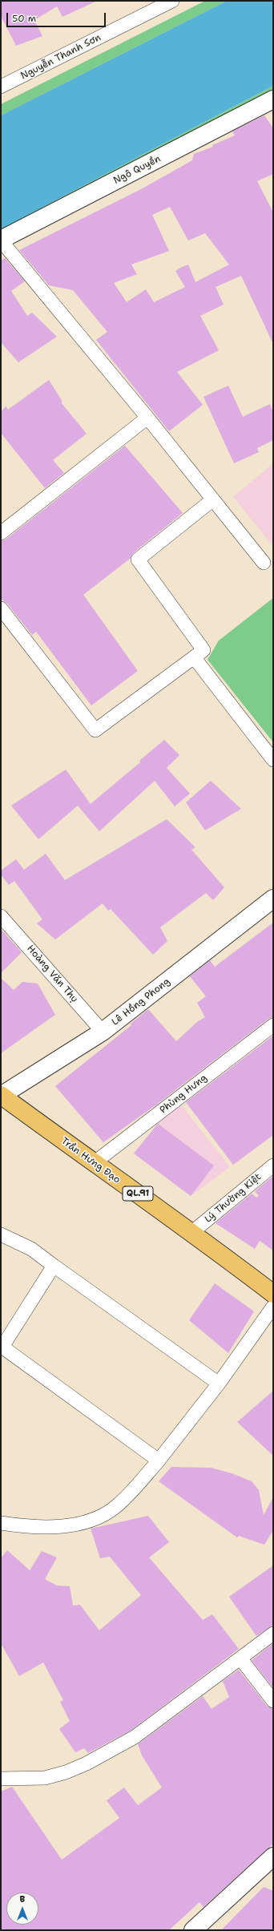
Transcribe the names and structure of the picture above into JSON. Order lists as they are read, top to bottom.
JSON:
{
  "streets": {
    "highway": ["Trần Hưng Đạo", "QL.91"],
    "street": [
      "Nguyễn Thanh Sơn",
      "Ngô Quyền",
      "Hoàng Văn Thụ",
      "Lê Hồng Phong",
      "Phùng Hưng",
      "Lý Thường Kiệt"
    ]
  },
  "crossings": [
    ["Hoàng Văn Thụ", "Lê Hồng Phong"],
    ["Lê Hồng Phong", "Trần Hưng Đạo"],
    ["Phùng Hưng", "Trần Hưng Đạo"],
    ["Trần Hưng Đạo", "Lý Thường Kiệt"]
  ],
  "scale_bar": "50 m",
  "north": "top"
}
